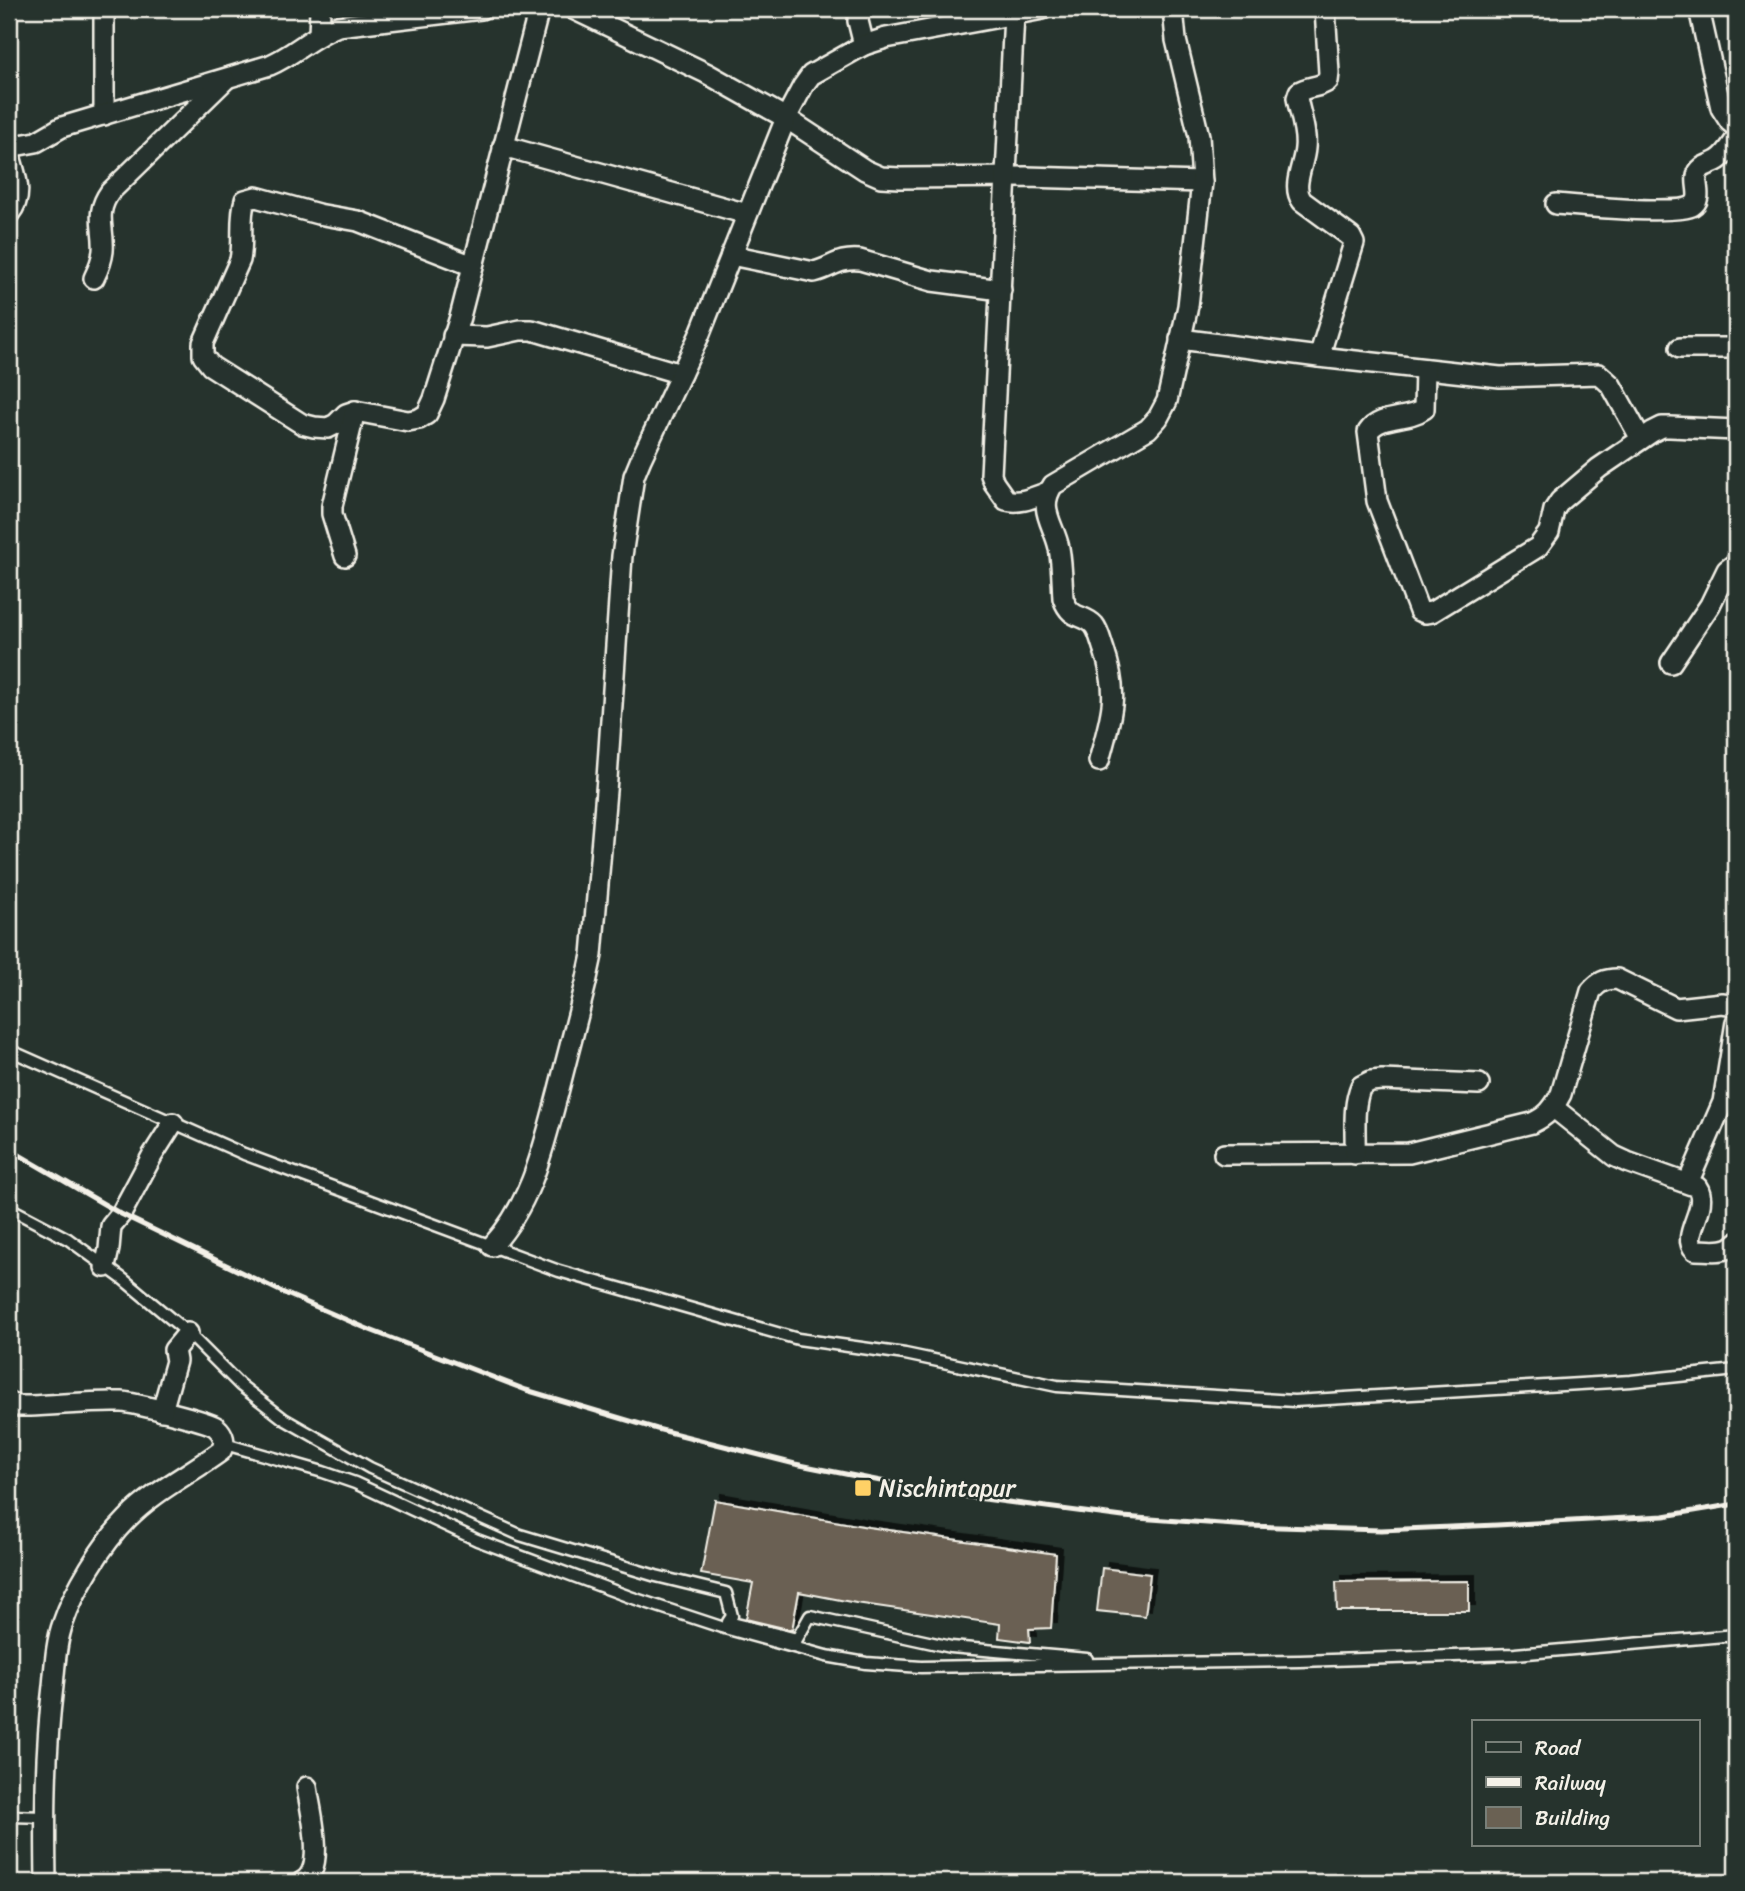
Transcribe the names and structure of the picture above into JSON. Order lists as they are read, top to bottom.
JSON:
{
  "places": {
    "transit": ["Nischintapur"]
  },
  "legend": ["Road", "Railway", "Building"]
}
